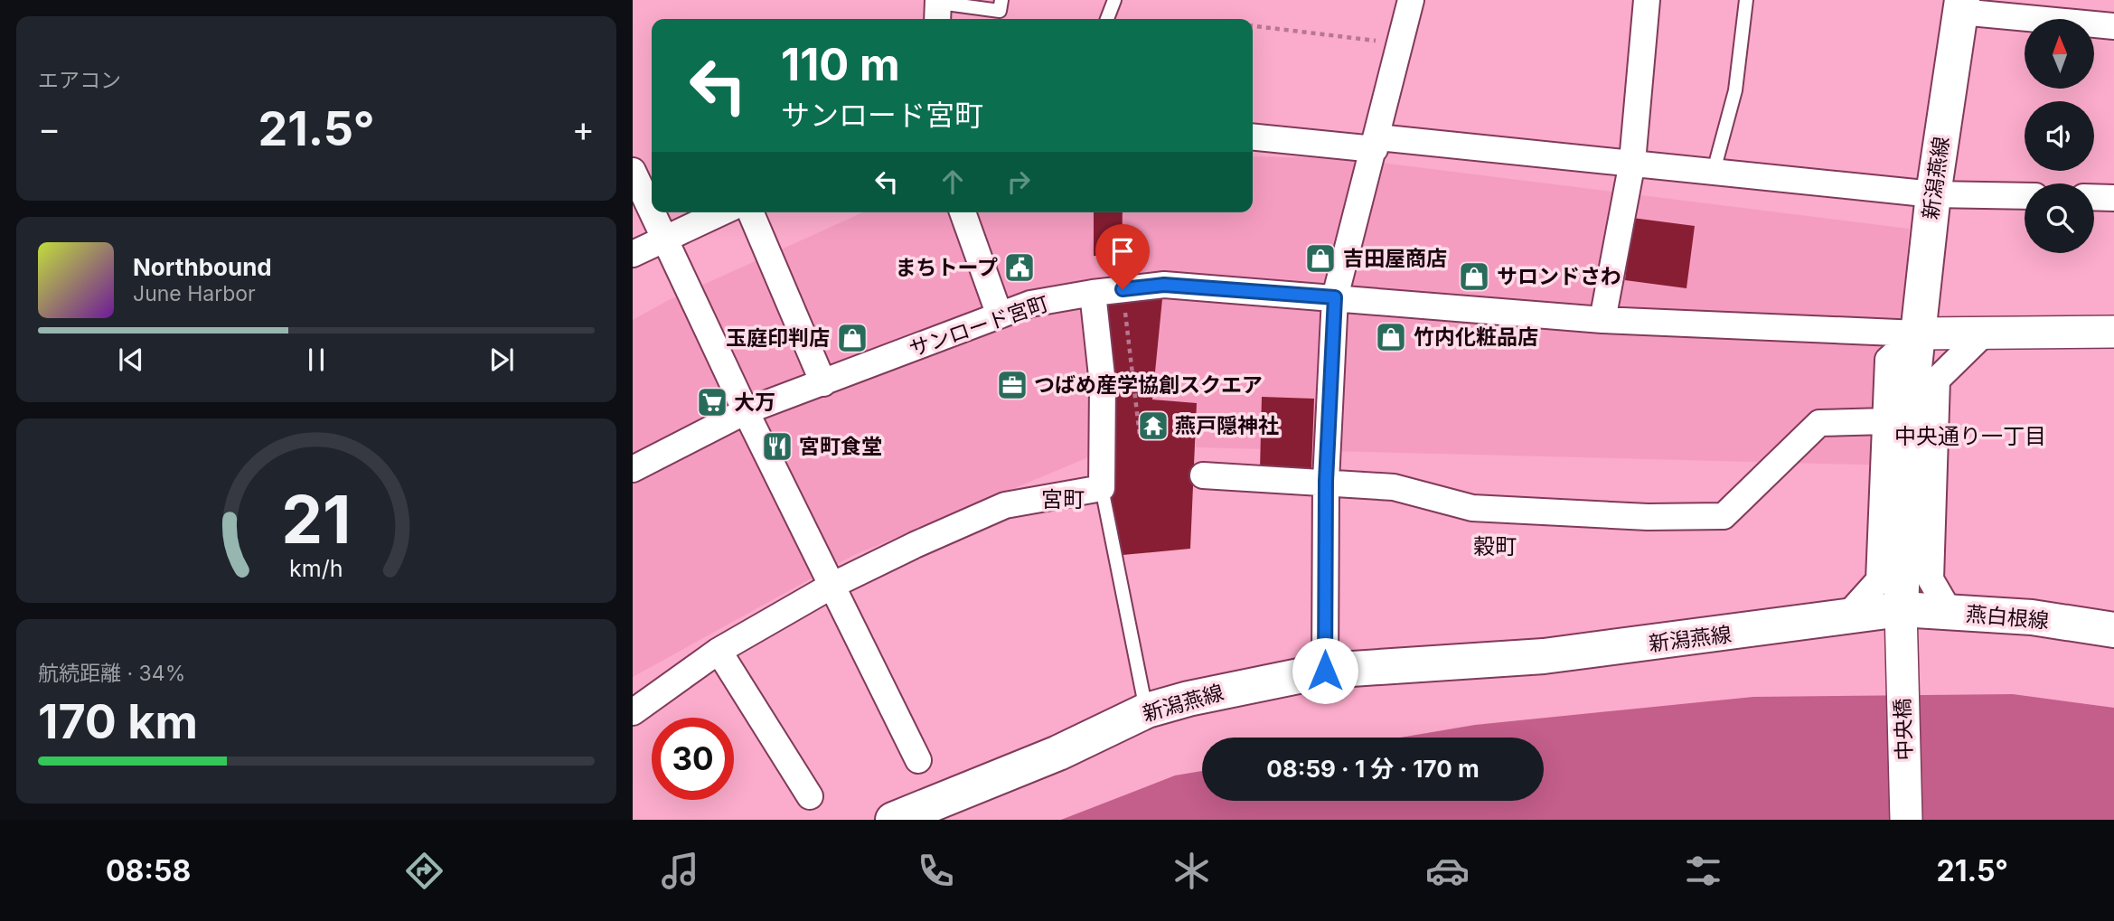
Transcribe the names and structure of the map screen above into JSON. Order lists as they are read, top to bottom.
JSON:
{
  "streets": {
    "main road": ["新潟燕線", "燕白根線"],
    "street": ["サンロード宮町", "中央橋"]
  },
  "crossings": [
    ["新潟燕線", "サンロード宮町"],
    ["新潟燕線", "燕白根線"],
    ["新潟燕線", "中央橋"],
    ["燕白根線", "中央橋"]
  ],
  "districts": ["中央通り一丁目", "宮町", "穀町"],
  "places": {
    "shop": [
      "吉田屋商店",
      "サロンドさわ",
      "竹内化粧品店",
      "玉庭印判店"
    ],
    "public building": ["まちトープ"],
    "office": ["つばめ産学協創スクエア"],
    "supermarket": ["大万"],
    "temple": ["燕戸隠神社"],
    "restaurant": ["宮町食堂"]
  },
  "north": "top",
  "page": {
    "tile": [
      "エアコン",
      ["航続距離 · 34%", "170 km"]
    ],
    "turn": ["110 m", "サンロード宮町"],
    "heat": ["−", "21.5°", "+"],
    "song": ["Northbound", "June Harbor"],
    "limit": "30",
    "trip": "08:59 · 1 分 · 170 m",
    "tabs": ["08:58", "21.5°"],
    "gauge": ["21", "km/h"]
  }
}
